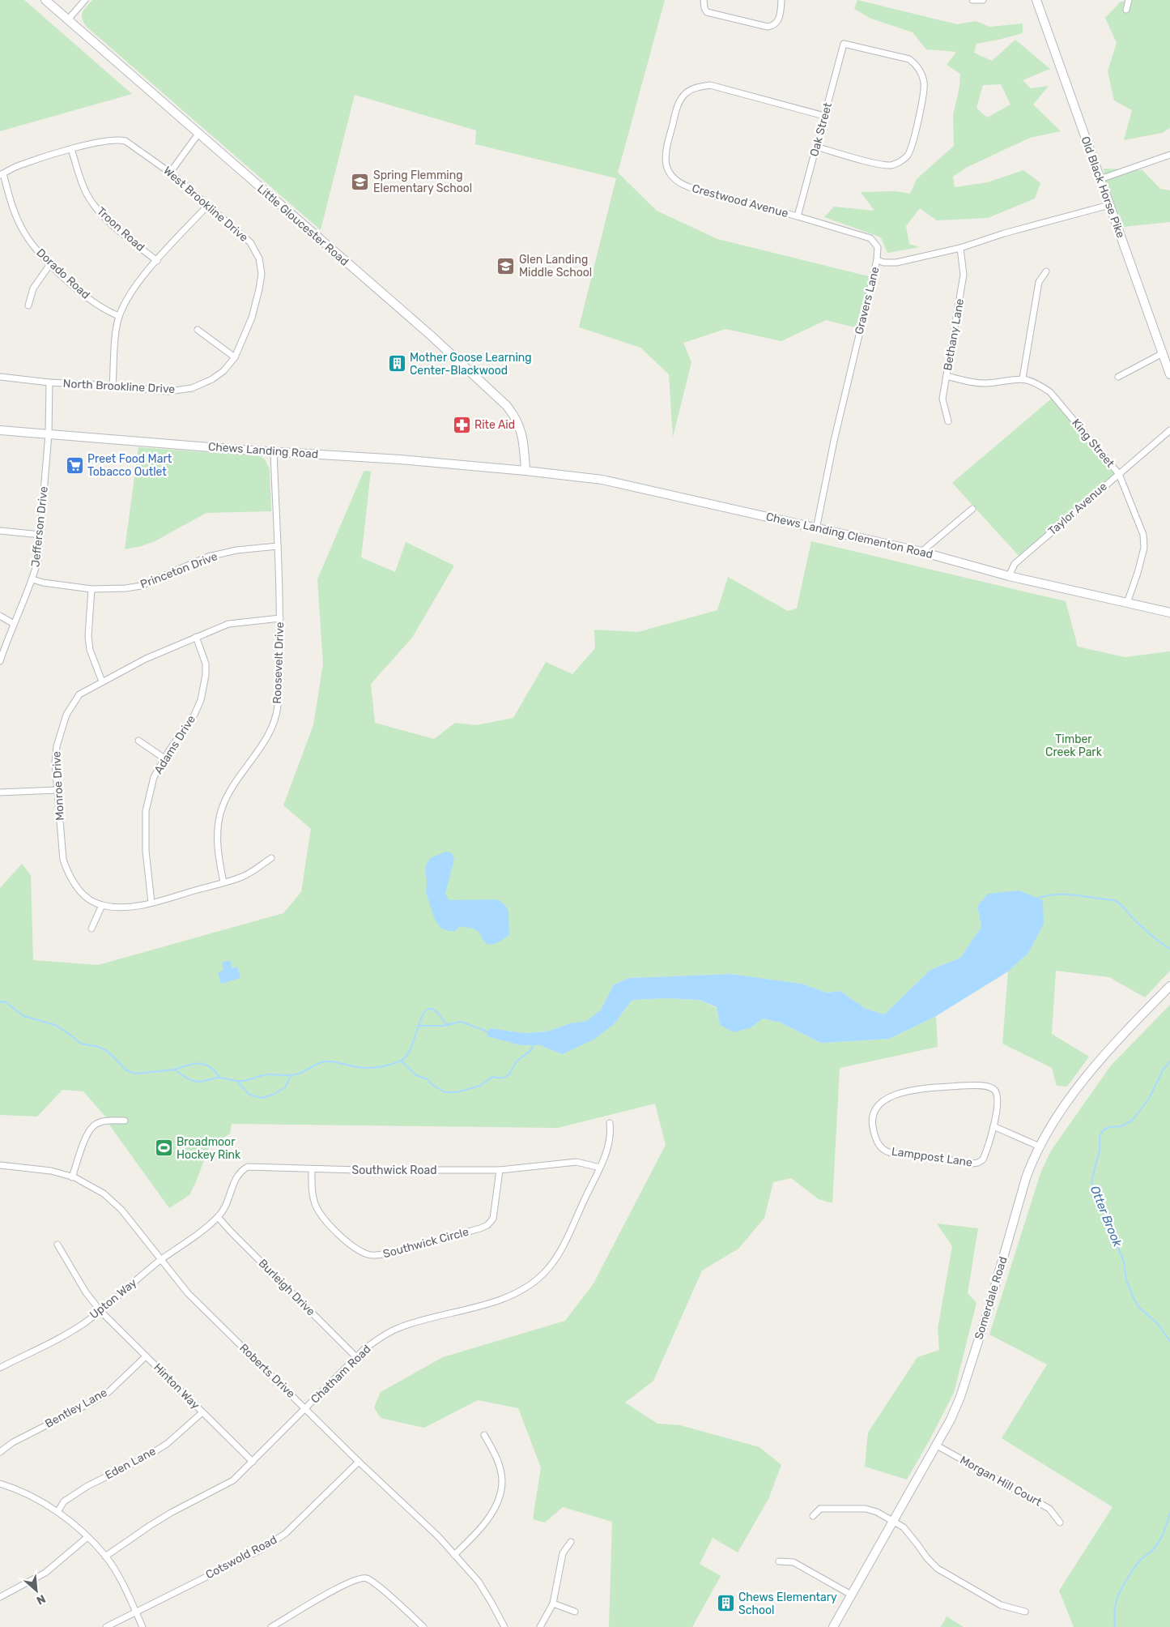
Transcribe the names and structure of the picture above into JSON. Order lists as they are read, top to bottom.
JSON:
{
  "streets": {
    "main road": [
      "Old Black Horse Pike",
      "Little Gloucester Road",
      "Chews Landing Road",
      "Chews Landing Clementon Road",
      "Somerdale Road"
    ],
    "street": [
      "Oak Street",
      "Crestwood Avenue",
      "West Brookline Drive",
      "Troon Road",
      "Dorado Road",
      "Gravers Lane",
      "Bethany Lane",
      "North Brookline Drive",
      "King Street",
      "Taylor Avenue",
      "Jefferson Drive",
      "Princeton Drive",
      "Roosevelt Drive",
      "Adams Drive",
      "Monroe Drive",
      "Lamppost Lane",
      "Southwick Road",
      "Southwick Circle",
      "Burleigh Drive",
      "Upton Way",
      "Roberts Drive",
      "Chatham Road",
      "Hinton Way",
      "Bentley Lane",
      "Eden Lane",
      "Morgan Hill Court",
      "Cotswold Road"
    ]
  },
  "crossings": [
    ["Oak Street", "Crestwood Avenue"],
    ["Old Black Horse Pike", "Gravers Lane"],
    ["Crestwood Avenue", "Gravers Lane"],
    ["West Brookline Drive", "Troon Road"],
    ["West Brookline Drive", "Dorado Road"],
    ["West Brookline Drive", "North Brookline Drive"],
    ["Little Gloucester Road", "Chews Landing Road"],
    ["Little Gloucester Road", "Chews Landing Clementon Road"],
    ["Gravers Lane", "Bethany Lane"],
    ["Gravers Lane", "Chews Landing Clementon Road"],
    ["Bethany Lane", "King Street"],
    ["North Brookline Drive", "Jefferson Drive"],
    ["King Street", "Taylor Avenue"],
    ["King Street", "Chews Landing Clementon Road"],
    ["Chews Landing Road", "Jefferson Drive"],
    ["Chews Landing Road", "Chews Landing Clementon Road"],
    ["Chews Landing Road", "Roosevelt Drive"],
    ["Taylor Avenue", "Chews Landing Clementon Road"],
    ["Jefferson Drive", "Princeton Drive"],
    ["Princeton Drive", "Roosevelt Drive"],
    ["Roosevelt Drive", "Monroe Drive"],
    ["Adams Drive", "Monroe Drive"],
    ["Southwick Road", "Southwick Circle"],
    ["Southwick Road", "Burleigh Drive"],
    ["Southwick Road", "Upton Way"],
    ["Southwick Road", "Chatham Road"],
    ["Burleigh Drive", "Upton Way"],
    ["Burleigh Drive", "Chatham Road"],
    ["Somerdale Road", "Morgan Hill Court"],
    ["Upton Way", "Roberts Drive"],
    ["Upton Way", "Hinton Way"],
    ["Roberts Drive", "Chatham Road"],
    ["Roberts Drive", "Cotswold Road"],
    ["Chatham Road", "Hinton Way"],
    ["Hinton Way", "Bentley Lane"],
    ["Hinton Way", "Eden Lane"]
  ],
  "water": ["Otter Brook"],
  "parks": ["Timber Creek Park"],
  "places": {
    "school or university": ["Spring Flemming Elementary School", "Glen Landing Middle School"],
    "building": ["Mother Goose Learning Center-Blackwood", "Chews Elementary School"],
    "pharmacy": ["Rite Aid"],
    "supermarket": ["Preet Food Mart Tobacco Outlet"],
    "sports": ["Broadmoor Hockey Rink"]
  },
  "north": "bottom right"
}
